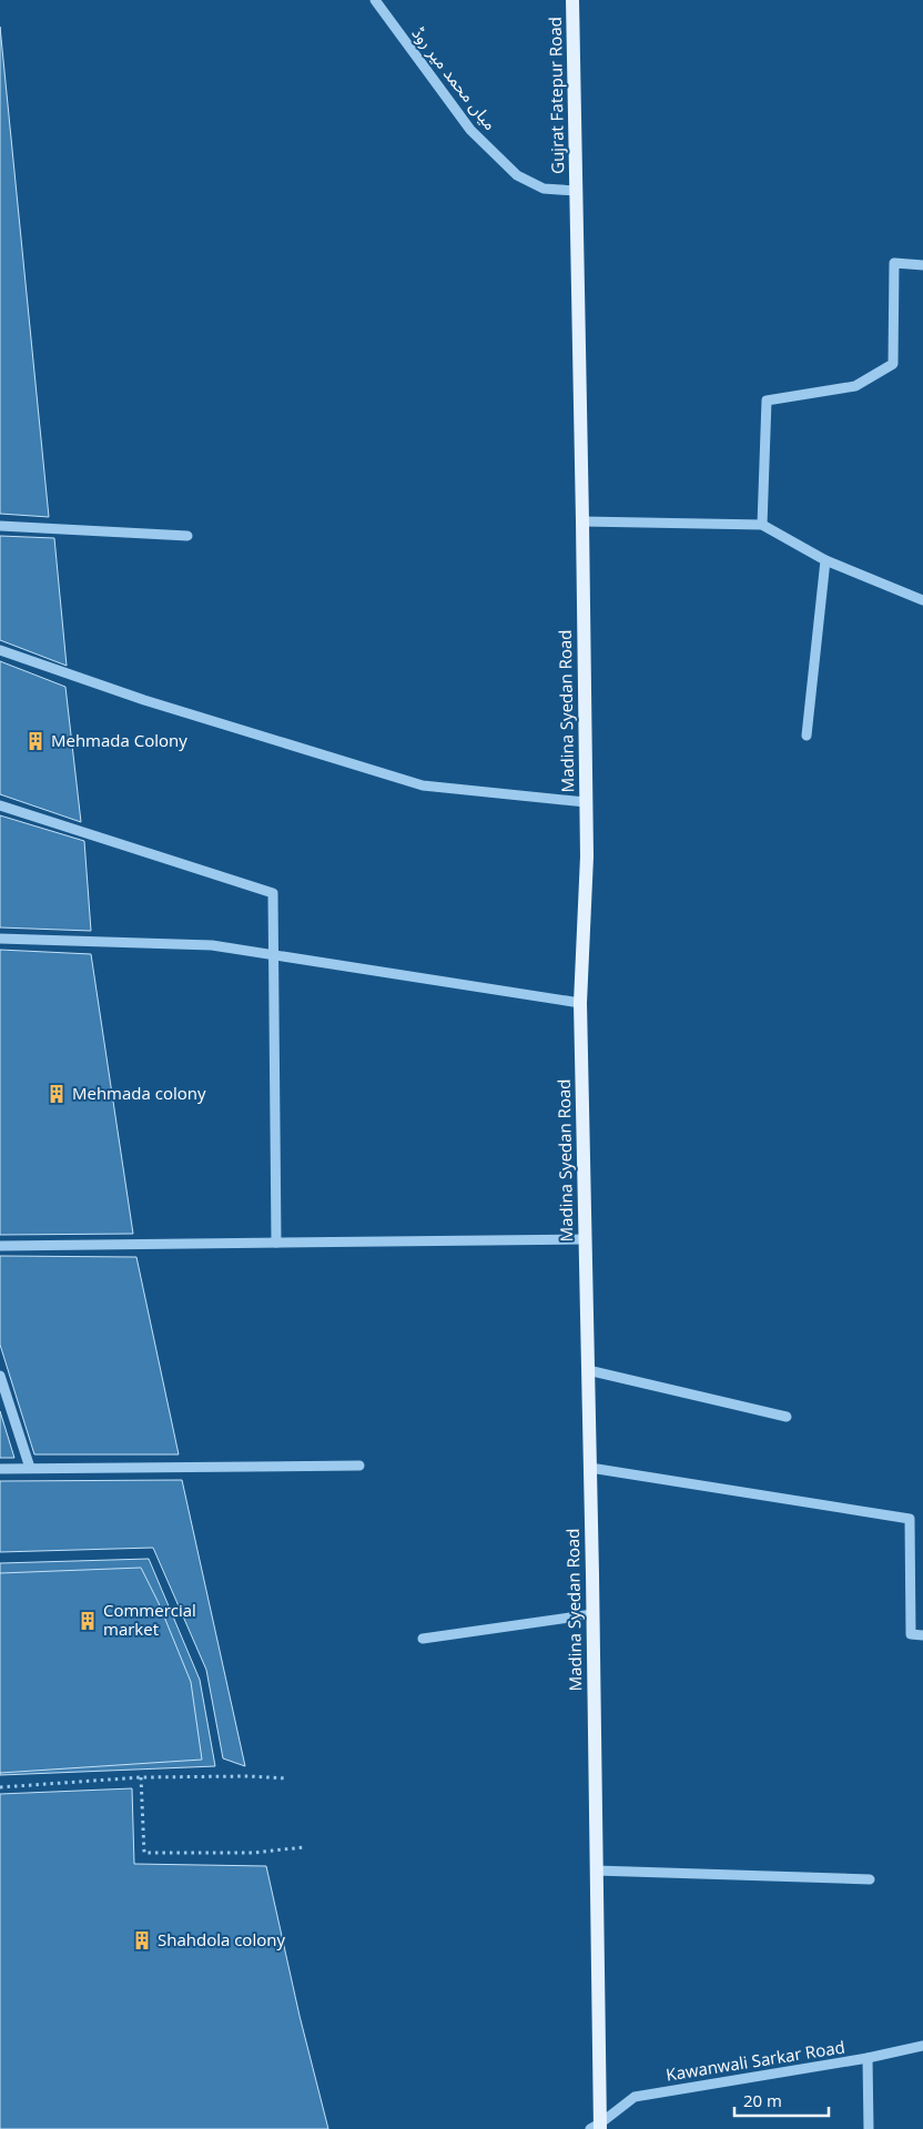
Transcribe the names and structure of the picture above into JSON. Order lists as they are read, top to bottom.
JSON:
{
  "streets": {
    "main road": ["Gujrat Fatepur Road", "Madina Syedan Road"],
    "street": ["میاں محمد میر روڈ", "Kawanwali Sarkar Road"]
  },
  "crossings": [
    ["میاں محمد میر روڈ", "Gujrat Fatepur Road"],
    ["میاں محمد میر روڈ", "Madina Syedan Road"],
    ["Gujrat Fatepur Road", "Madina Syedan Road"],
    ["Madina Syedan Road", "Kawanwali Sarkar Road"]
  ],
  "places": {
    "building": [
      "Mehmada Colony",
      "Mehmada colony",
      "Commercial market",
      "Shahdola colony"
    ]
  },
  "scale_bar": "20 m"
}
